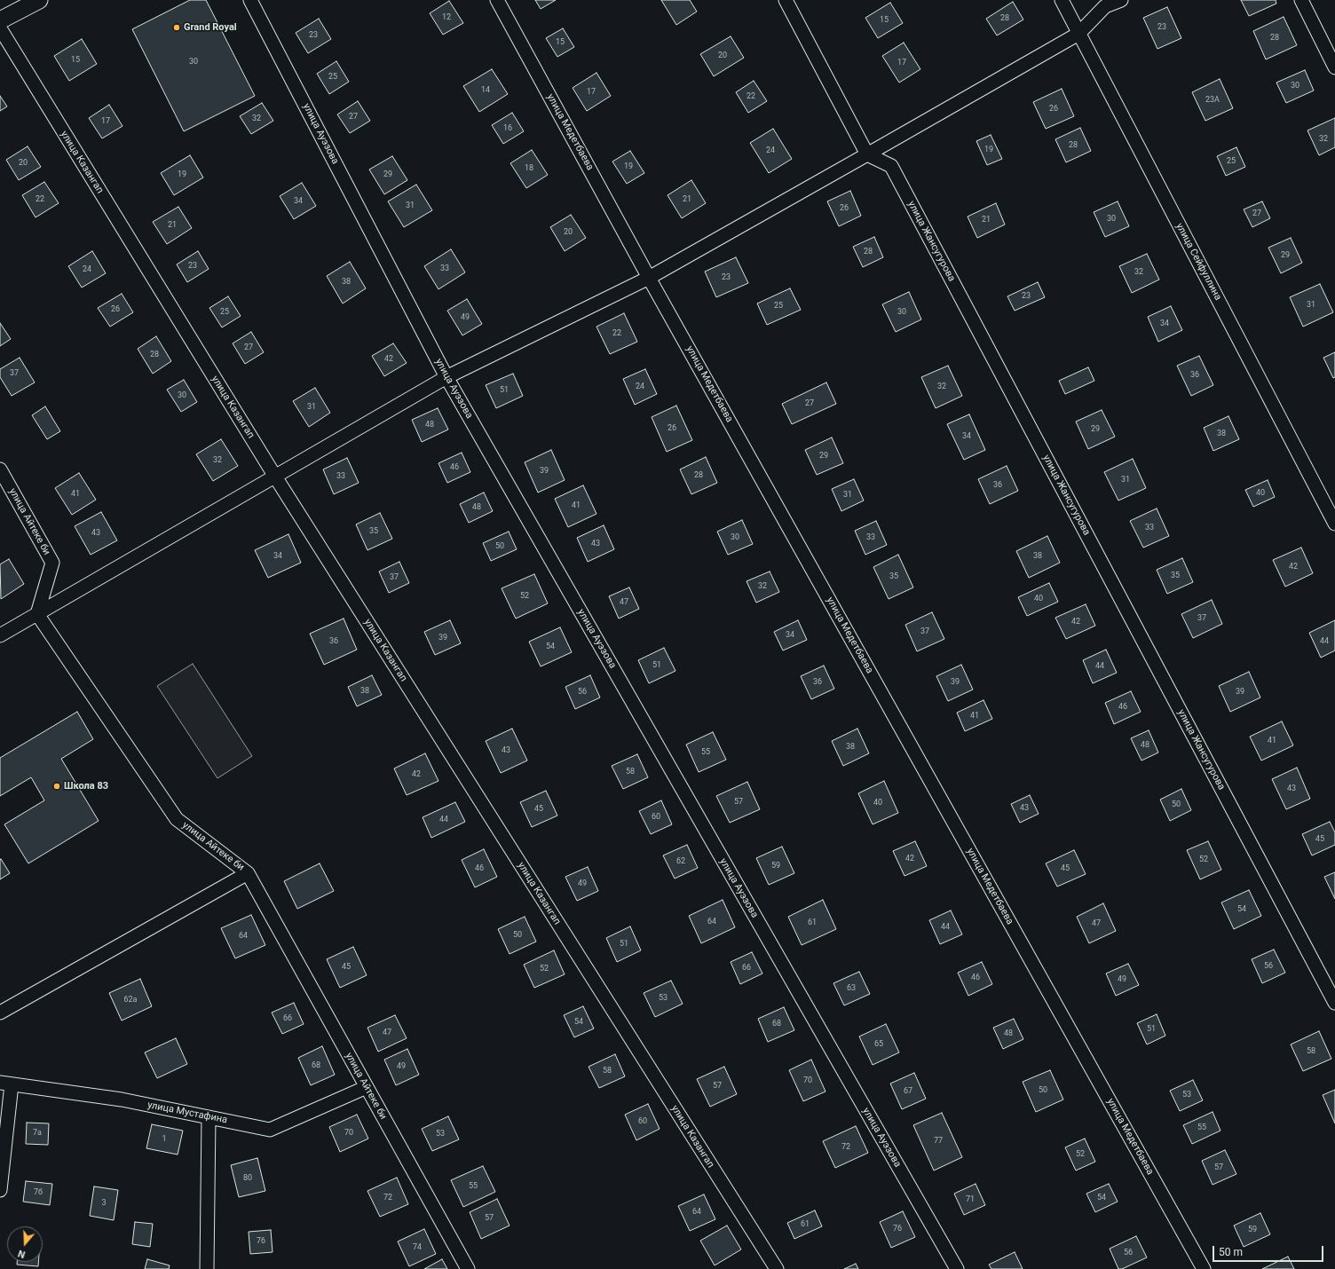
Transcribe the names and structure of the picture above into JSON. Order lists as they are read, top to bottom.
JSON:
{
  "streets": {
    "street": [
      "улица Медетбаева",
      "улица Ауэзова",
      "улица Казангап",
      "улица Жансугурова",
      "улица Сейфуллина",
      "улица Айтеке би",
      "улица Мустафина"
    ]
  },
  "crossings": [
    ["улица Айтеке би", "улица Мустафина"]
  ],
  "places": ["Grand Royal", "Школа 83"],
  "house_numbers": [
    "12",
    "28",
    "15",
    "23",
    "23",
    "28",
    "15",
    "20",
    "15",
    "30",
    "17",
    "25",
    "30",
    "14",
    "17",
    "22",
    "23А",
    "26",
    "27",
    "32",
    "17",
    "16",
    "32",
    "28",
    "19",
    "24",
    "25",
    "20",
    "19",
    "18",
    "19",
    "29",
    "22",
    "21",
    "34",
    "31",
    "26",
    "27",
    "30",
    "21",
    "21",
    "20",
    "28",
    "29",
    "23",
    "33",
    "24",
    "32",
    "23",
    "38",
    "23",
    "31",
    "25",
    "26",
    "25",
    "30",
    "49",
    "34",
    "22",
    "27",
    "28",
    "42",
    "37",
    "36",
    "24",
    "32",
    "51",
    "30",
    "27",
    "31",
    "48",
    "26",
    "29",
    "38",
    "34",
    "29",
    "32",
    "46",
    "39",
    "28",
    "33",
    "31",
    "36",
    "40",
    "41",
    "31",
    "41",
    "48",
    "33",
    "35",
    "43",
    "30",
    "33",
    "43",
    "50",
    "34",
    "38",
    "42",
    "35",
    "35",
    "37",
    "32",
    "52",
    "40",
    "47",
    "37",
    "42",
    "37",
    "34",
    "39",
    "36",
    "44",
    "54",
    "51",
    "44",
    "36",
    "39",
    "38",
    "56",
    "39",
    "46",
    "41",
    "41",
    "48",
    "38",
    "43",
    "55",
    "58",
    "42",
    "43",
    "57",
    "40",
    "50",
    "43",
    "45",
    "60",
    "44",
    "45",
    "42",
    "52",
    "62",
    "59",
    "46",
    "45",
    "49",
    "54",
    "64",
    "61",
    "47",
    "44",
    "50",
    "64",
    "51",
    "56",
    "45",
    "66",
    "52",
    "46",
    "49",
    "63",
    "53",
    "62а",
    "66",
    "54",
    "68",
    "51",
    "47",
    "48",
    "65",
    "58",
    "68",
    "49",
    "58",
    "70",
    "57",
    "50",
    "67",
    "53",
    "60",
    "55",
    "7а",
    "70",
    "53",
    "1",
    "77",
    "72",
    "52",
    "57",
    "80",
    "55",
    "7б",
    "72",
    "54",
    "71",
    "3",
    "64",
    "57",
    "61",
    "76",
    "59",
    "76",
    "74",
    "56"
  ],
  "scale_bar": "50 m",
  "north": "bottom"
}
